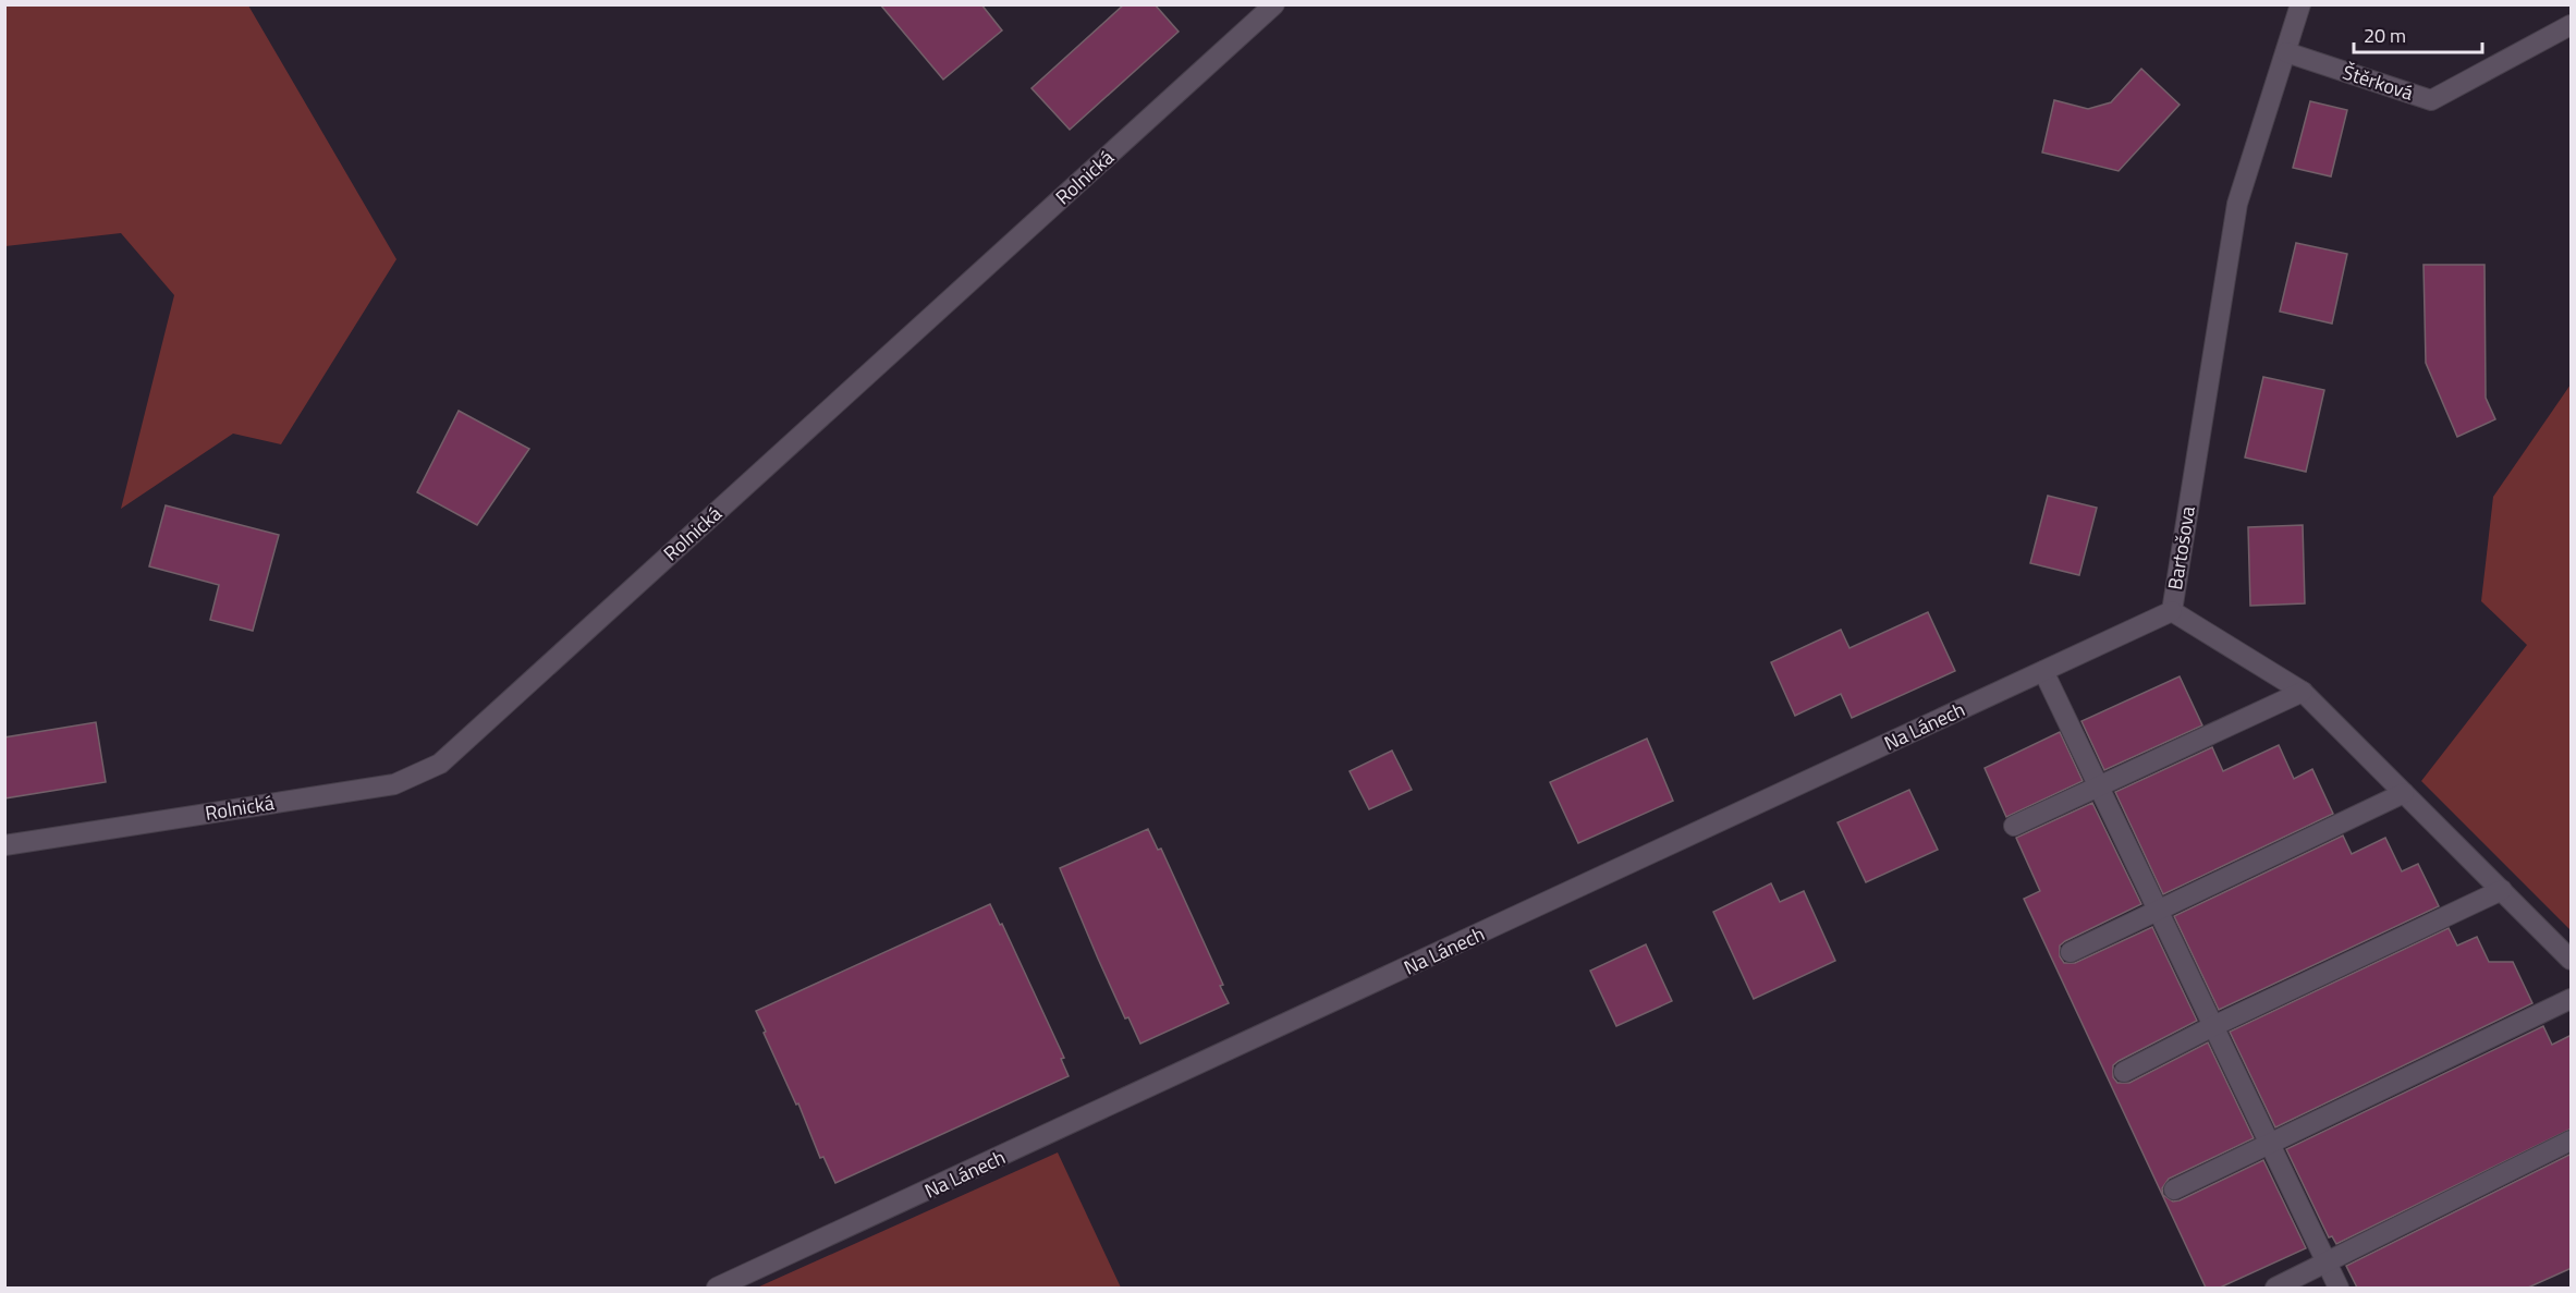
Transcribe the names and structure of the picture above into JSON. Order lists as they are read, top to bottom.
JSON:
{
  "streets": {
    "street": [
      "Štěrková",
      "Rolnická",
      "Bartošova",
      "Na Lánech"
    ]
  },
  "crossings": [
    ["Štěrková", "Bartošova"],
    ["Bartošova", "Na Lánech"]
  ],
  "scale_bar": "20 m"
}
